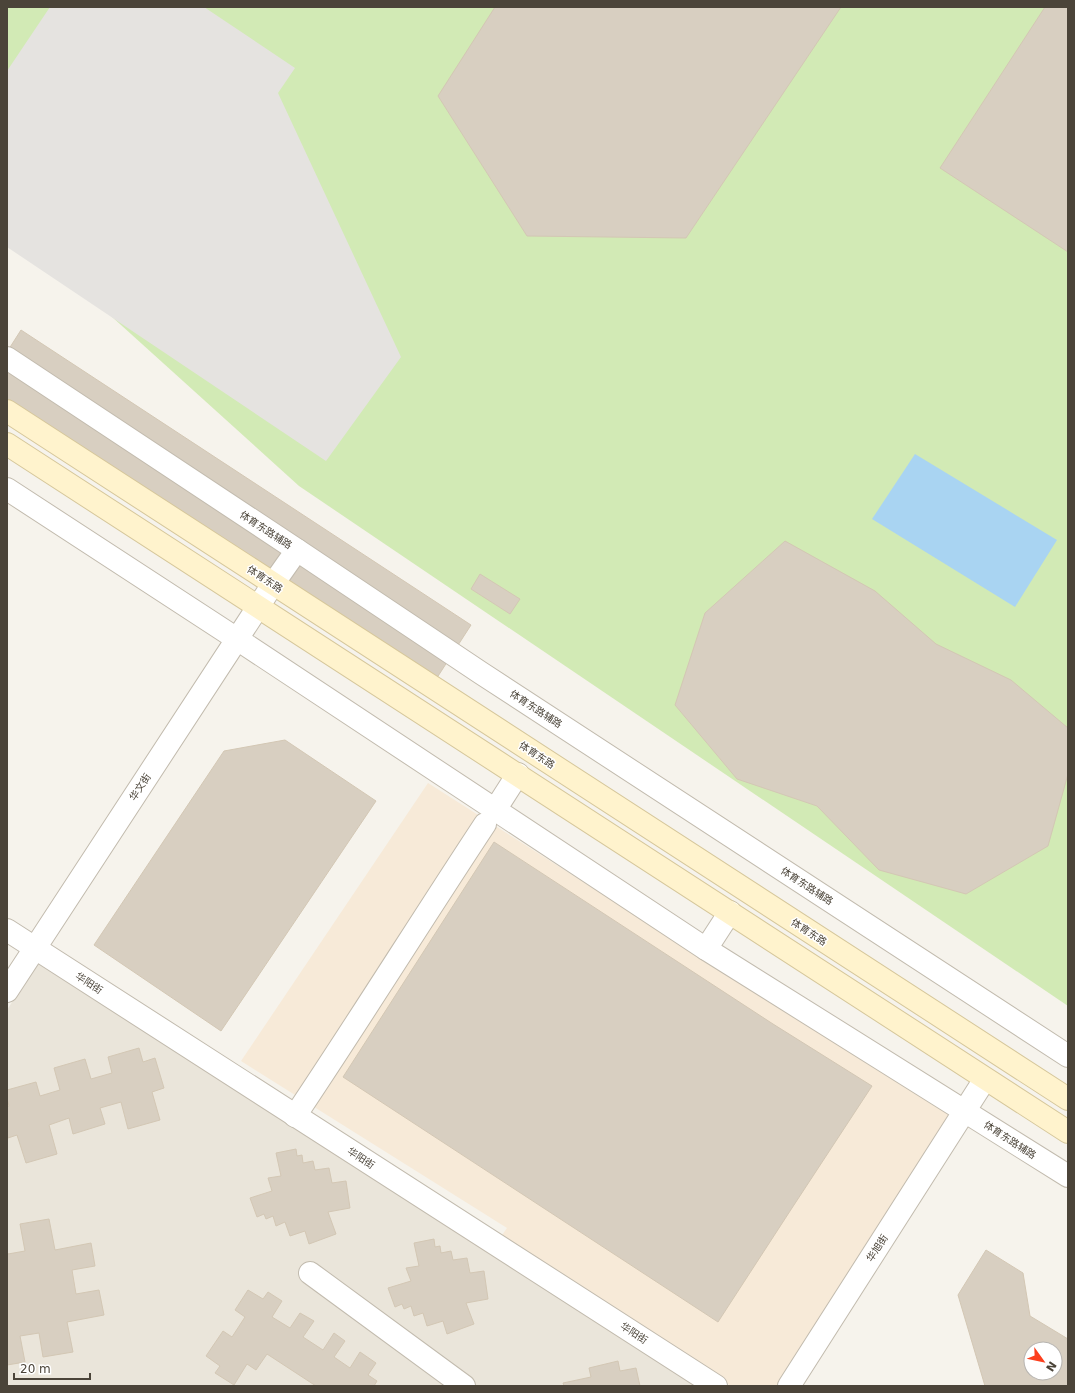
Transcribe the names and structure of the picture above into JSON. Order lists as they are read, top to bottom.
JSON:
{
  "streets": {
    "main road": ["体育东路"],
    "street": [
      "体育东路辅路",
      "华文街",
      "华阳街",
      "华旭街"
    ]
  },
  "crossings": [
    ["体育东路辅路", "华文街"],
    ["体育东路辅路", "华旭街"],
    ["体育东路", "华文街"],
    ["华文街", "华阳街"]
  ],
  "scale_bar": "20 m",
  "north": "bottom right"
}
